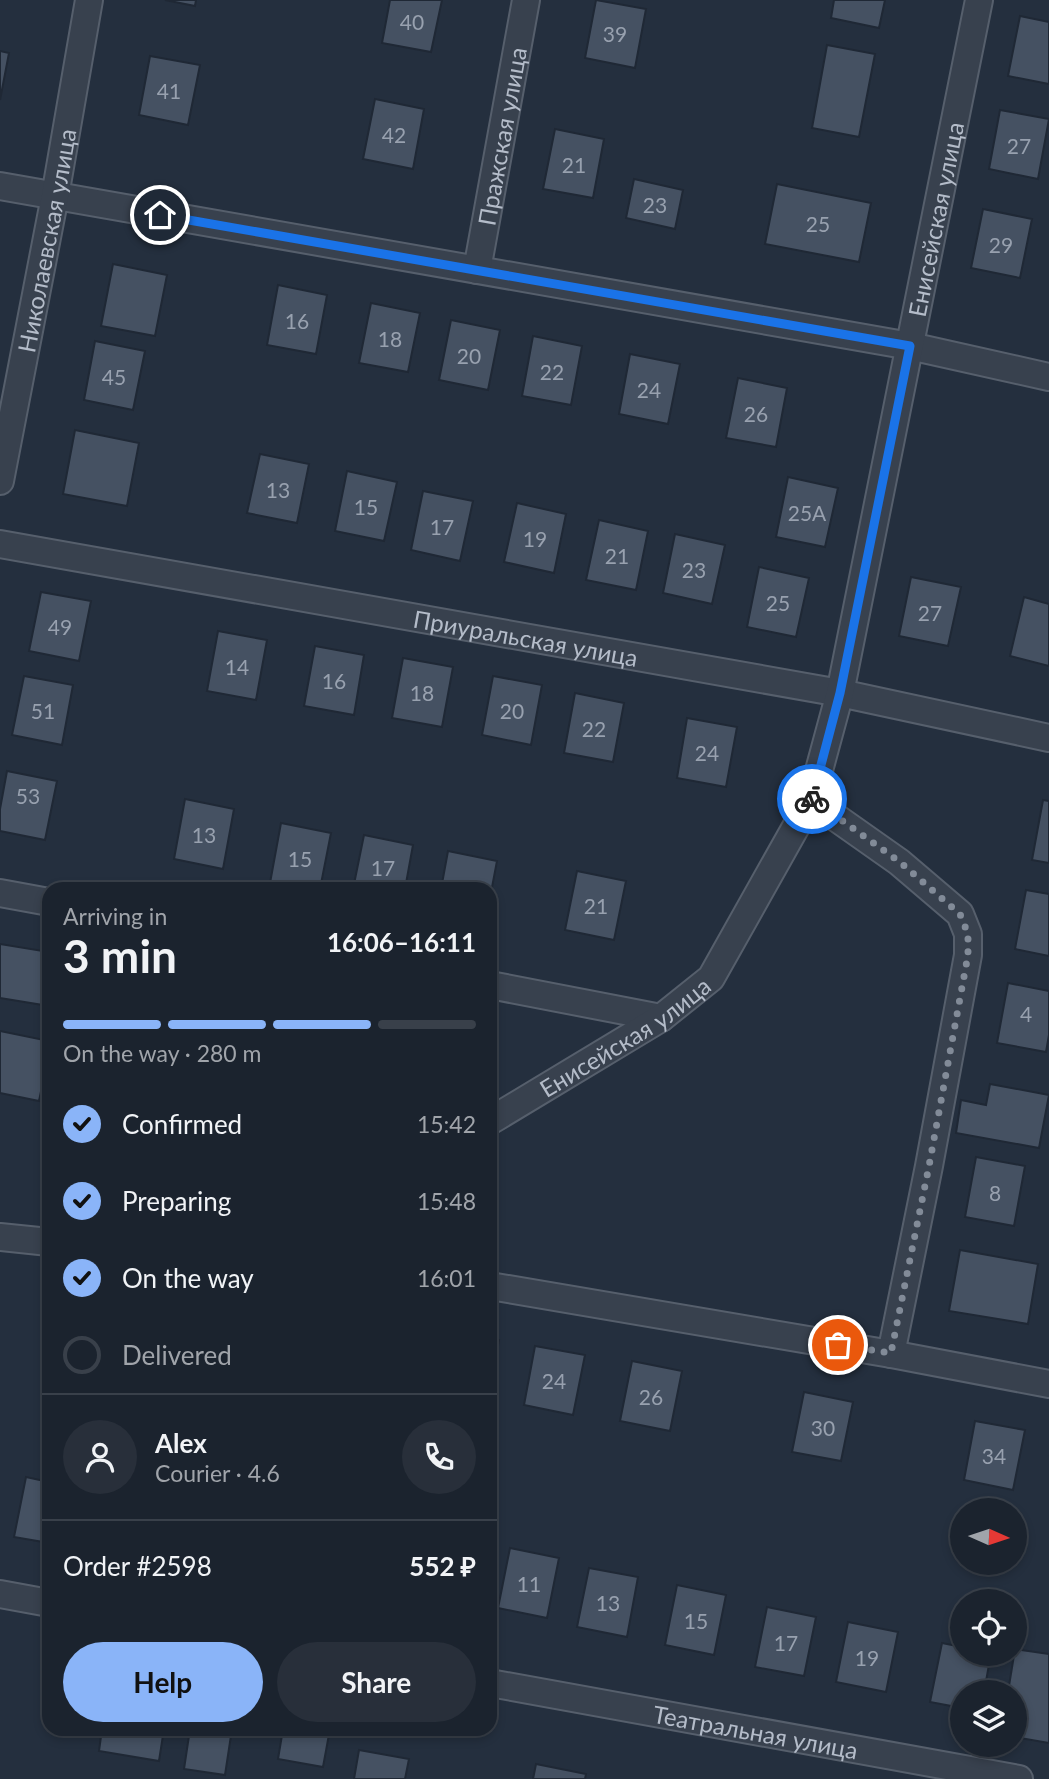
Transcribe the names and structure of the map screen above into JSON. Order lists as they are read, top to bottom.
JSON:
{
  "streets": {
    "street": [
      "Пражская улица",
      "Енисейская улица",
      "Николаевская улица",
      "Приуральская улица",
      "Театральная улица"
    ]
  },
  "crossings": [
    ["Енисейская улица", "Приуральская улица"]
  ],
  "house_numbers": [
    "40",
    "39",
    "41",
    "42",
    "27",
    "21",
    "23",
    "25",
    "29",
    "16",
    "18",
    "20",
    "22",
    "45",
    "24",
    "26",
    "13",
    "15",
    "25А",
    "17",
    "19",
    "21",
    "23",
    "25",
    "27",
    "49",
    "14",
    "16",
    "18",
    "51",
    "20",
    "22",
    "24",
    "53",
    "13",
    "15",
    "17",
    "21",
    "4",
    "8",
    "24",
    "26",
    "30",
    "34",
    "11",
    "13",
    "15",
    "17",
    "19"
  ],
  "north": "right",
  "page": {
    "heading": ["3 min", "Arriving in", "16:06–16:11"],
    "panel": [
      "Alex",
      "Courier · 4.6",
      "Order #2598",
      "552 ₽"
    ],
    "bar": "On the way · 280 m",
    "list": [
      ["Confirmed", "15:42"],
      ["Preparing", "15:48"],
      ["On the way", "16:01"],
      "Delivered"
    ],
    "buttons": ["Help", "Share"]
  }
}
